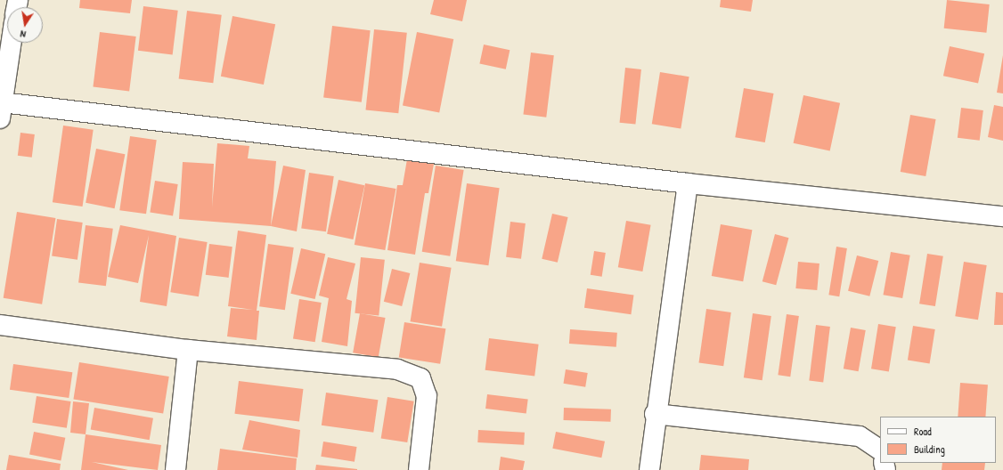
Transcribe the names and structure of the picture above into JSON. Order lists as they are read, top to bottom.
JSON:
{
  "legend": ["Road", "Building"],
  "north": "bottom"
}
